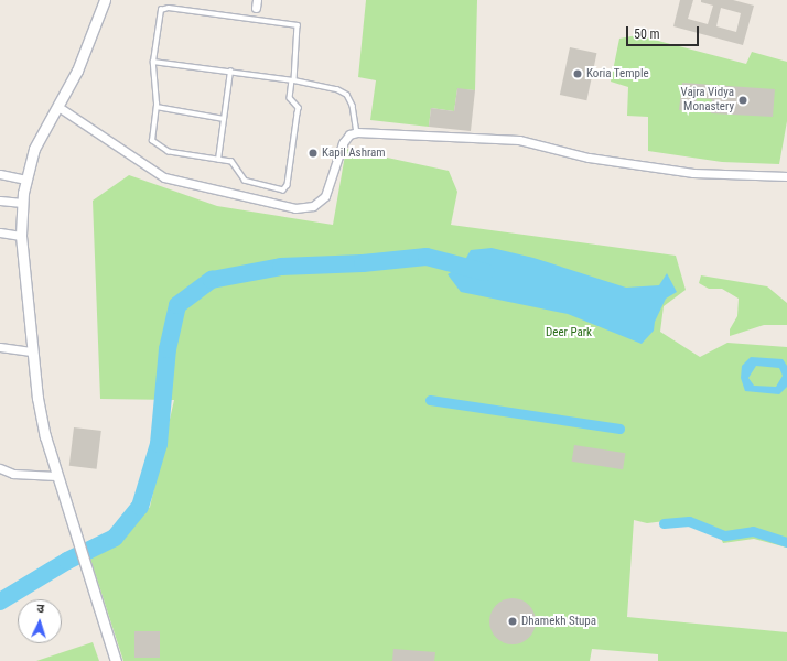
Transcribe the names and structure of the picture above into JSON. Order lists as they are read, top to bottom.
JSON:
{
  "parks": ["Deer Park"],
  "places": [
    "Koria Temple",
    "Vajra Vidya Monastery",
    "Kapil Ashram",
    "Dhamekh Stupa"
  ],
  "scale_bar": "50 m",
  "north": "top"
}
